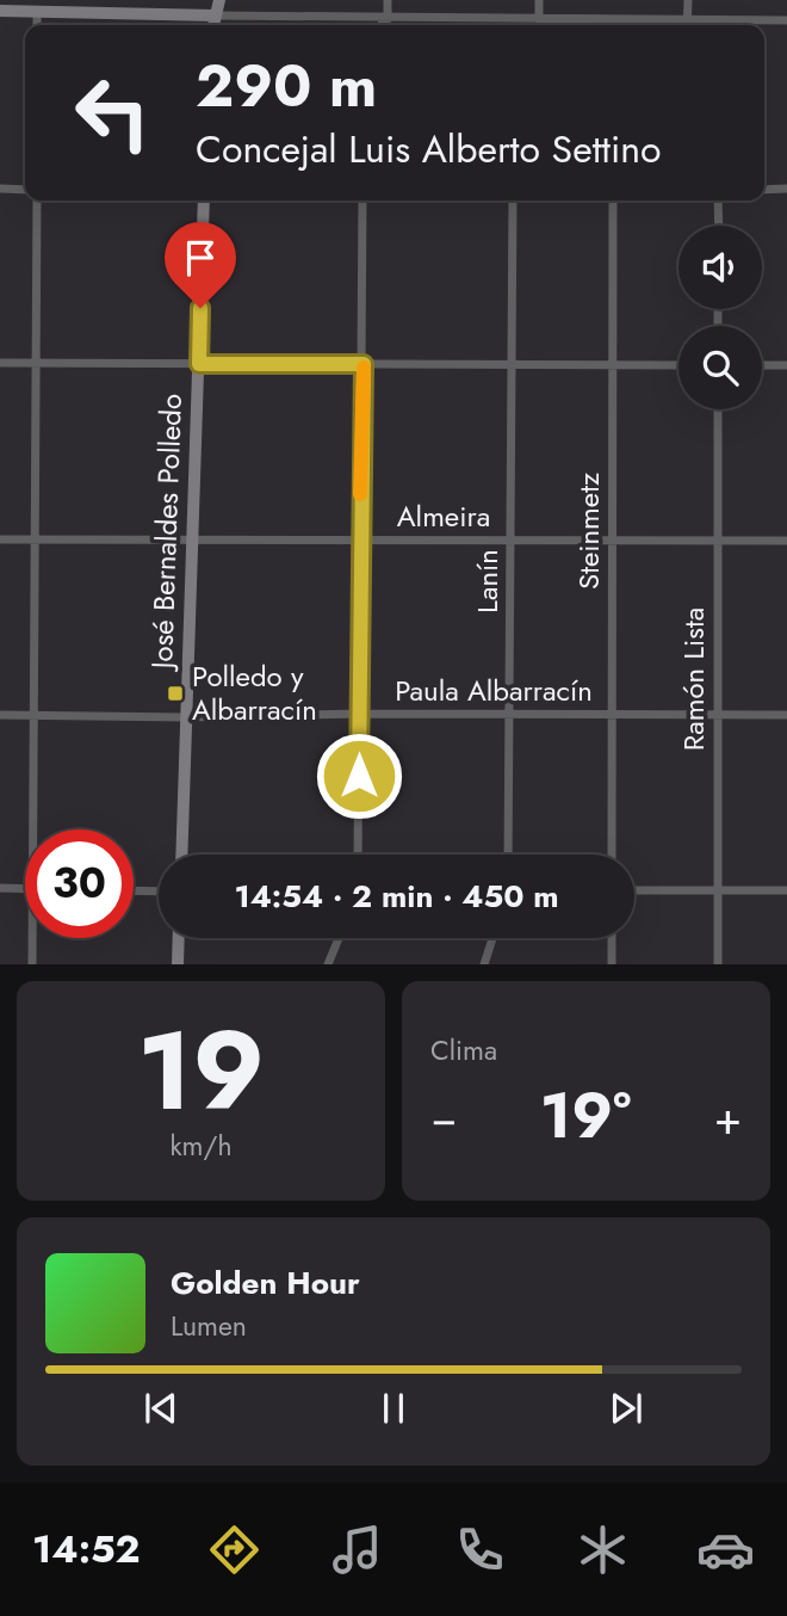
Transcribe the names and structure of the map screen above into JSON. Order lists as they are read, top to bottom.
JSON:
{
  "streets": {
    "main road": ["José Bernaldes Polledo"],
    "street": [
      "Almeira",
      "Steinmetz",
      "Lanín",
      "Ramón Lista",
      "Paula Albarracín"
    ]
  },
  "crossings": [
    ["Almeira", "José Bernaldes Polledo"],
    ["Almeira", "Steinmetz"],
    ["Almeira", "Lanín"],
    ["Almeira", "Ramón Lista"],
    ["José Bernaldes Polledo", "Paula Albarracín"],
    ["Steinmetz", "Paula Albarracín"],
    ["Lanín", "Paula Albarracín"],
    ["Ramón Lista", "Paula Albarracín"]
  ],
  "places": {
    "transit": ["Polledo y Albarracín"]
  },
  "page": {
    "turn": ["290 m", "Concejal Luis Alberto Settino"],
    "limit": "30",
    "trip": "14:54 · 2 min · 450 m",
    "tile": [
      ["19", "km/h"],
      "Clima"
    ],
    "heat": ["−", "19°", "+"],
    "song": ["Golden Hour", "Lumen"],
    "tabs": "14:52"
  }
}
